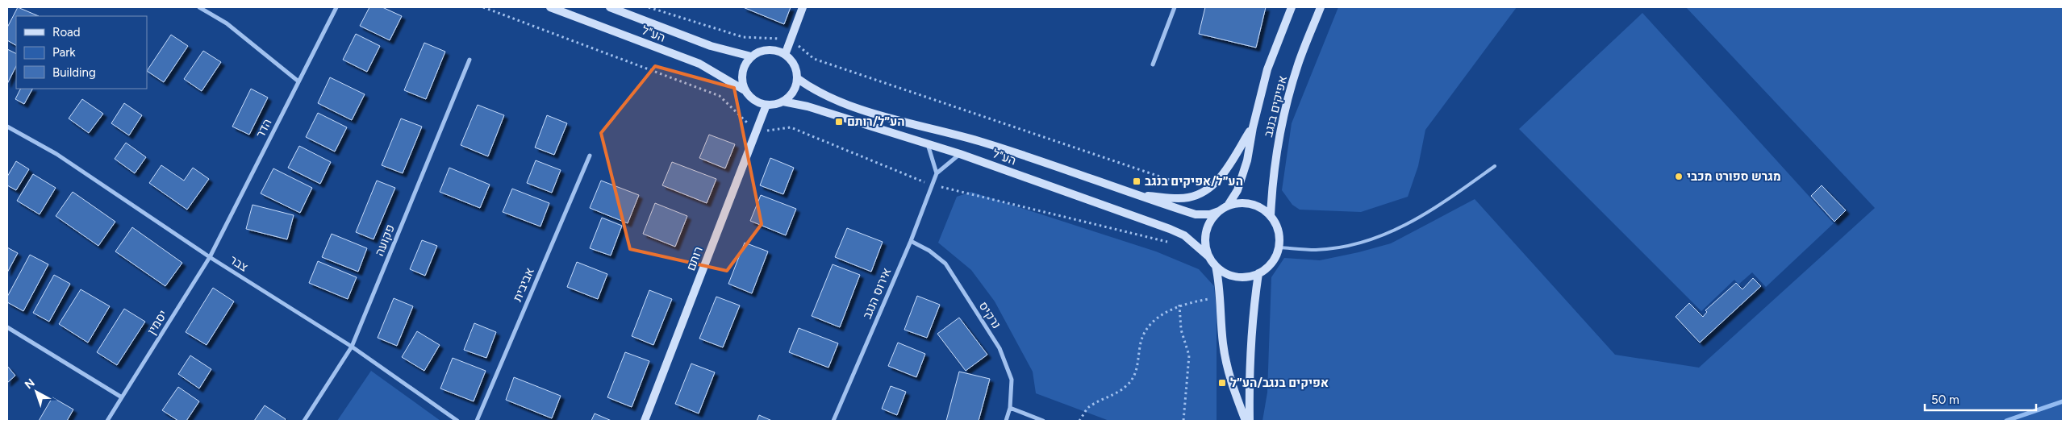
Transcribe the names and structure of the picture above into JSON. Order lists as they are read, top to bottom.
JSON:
{
  "streets": {
    "street": [
      "הע\"ל",
      "אפיקים בנגב",
      "הדר",
      "פקועה",
      "רותם",
      "צבר",
      "אביבית",
      "אירוס הנגב",
      "נרקיס",
      "יסמין"
    ]
  },
  "crossings": [
    ["הע\"ל", "אפיקים בנגב"],
    ["הע\"ל", "רותם"],
    ["הדר", "צבר"],
    ["הדר", "יסמין"],
    ["פקועה", "צבר"],
    ["צבר", "יסמין"],
    ["אירוס הנגב", "נרקיס"]
  ],
  "places": {
    "transit": ["הע״ל/רותם", "הע״ל/אפיקים בנגב", "אפיקים בנגב/הע״ל"],
    "other": ["מגרש ספורט מכבי"]
  },
  "legend": ["Road", "Park", "Building"],
  "scale_bar": "50 m",
  "north": "top left"
}
